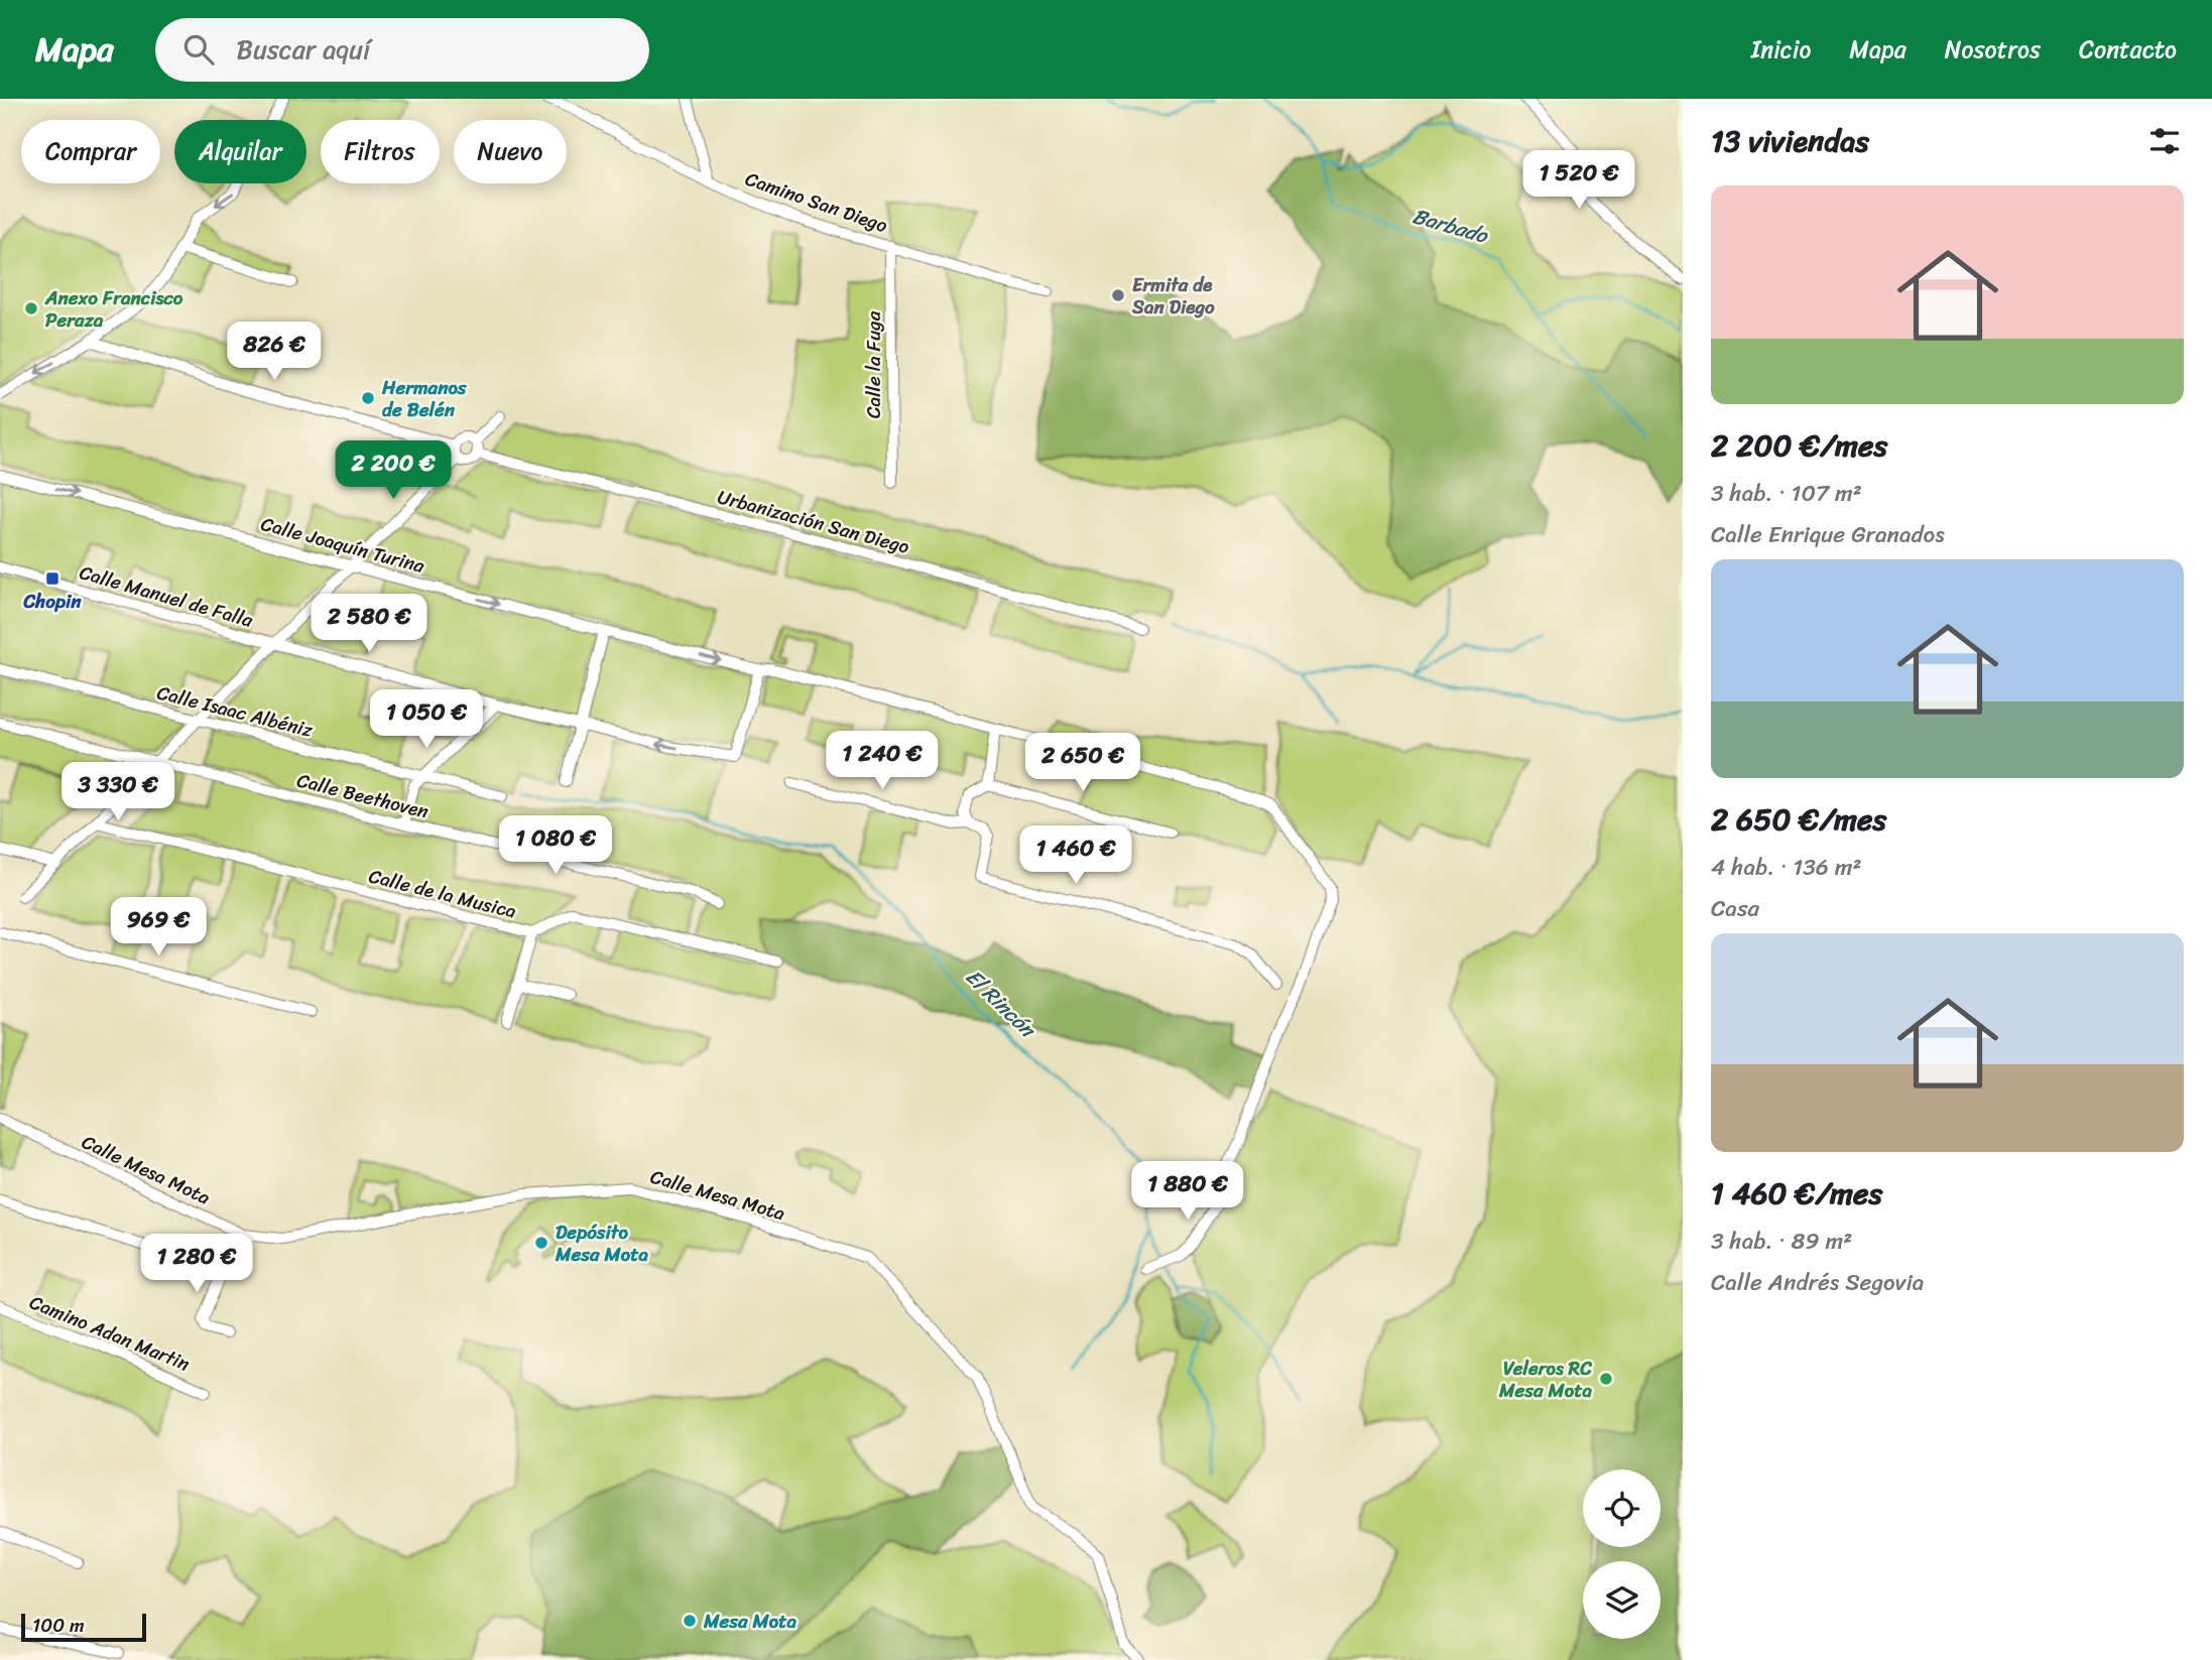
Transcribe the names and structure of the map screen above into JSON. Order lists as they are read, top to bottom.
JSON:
{
  "streets": {
    "street": [
      "Camino San Diego",
      "Calle la Fuga",
      "Urbanización San Diego",
      "Calle Joaquín Turina",
      "Calle Manuel de Falla",
      "Calle Isaac Albéniz",
      "Calle Beethoven",
      "Calle de la Musica",
      "Calle Mesa Mota",
      "Camino Adan Martin"
    ]
  },
  "crossings": [
    ["Camino San Diego", "Calle la Fuga"],
    ["Calle Joaquín Turina", "Calle Manuel de Falla"]
  ],
  "one_way": ["Calle Joaquín Turina"],
  "water": ["Barbado", "El Rincón"],
  "places": {
    "other": [
      "Ermita de San Diego",
      "Anexo Francisco Peraza",
      "Hermanos de Belén",
      "Depósito Mesa Mota",
      "Veleros RC Mesa Mota",
      "Mesa Mota"
    ],
    "transit": ["Chopin"]
  },
  "scale_bar": "100 m",
  "page": {
    "header": "Mapa",
    "search": "Buscar aquí",
    "nav": [
      "Inicio",
      "Mapa",
      "Nosotros",
      "Contacto"
    ],
    "heading": "13 viviendas",
    "chip": [
      "Comprar",
      "Alquilar",
      "Filtros",
      "Nuevo"
    ],
    "price": [
      "1 520 €",
      "826 €",
      "2 200 €",
      "2 580 €",
      "1 050 €",
      "1 240 €",
      "2 650 €",
      "3 330 €",
      "1 080 €",
      "1 460 €",
      "969 €",
      "1 880 €",
      "1 280 €"
    ],
    "list": [
      {
        "name": "2 200 €/mes",
        "note": "3 hab. · 107 m² · Calle Enrique Granados"
      },
      {
        "name": "2 650 €/mes",
        "note": "4 hab. · 136 m² · Casa"
      },
      {
        "name": "1 460 €/mes",
        "note": "3 hab. · 89 m² · Calle Andrés Segovia"
      }
    ],
    "scale": "100 m"
  }
}
